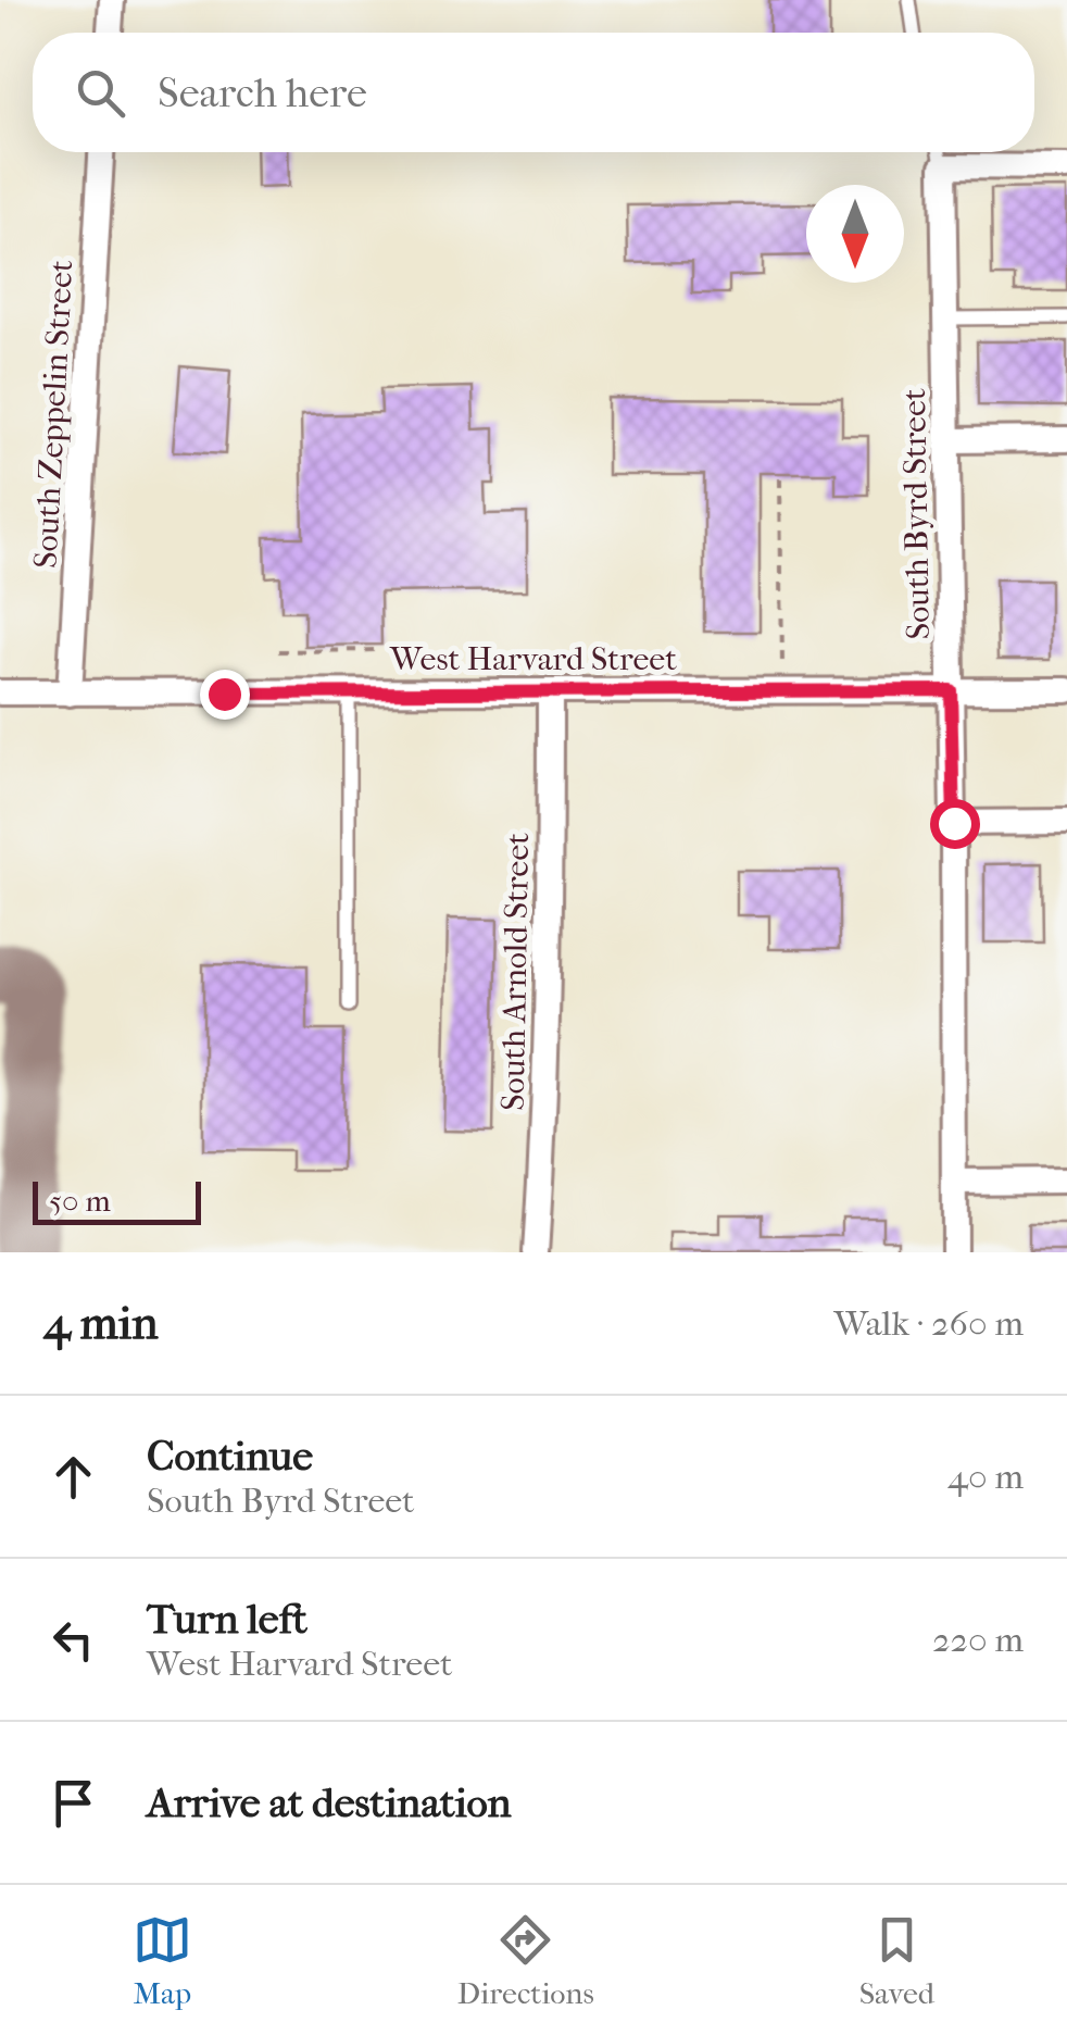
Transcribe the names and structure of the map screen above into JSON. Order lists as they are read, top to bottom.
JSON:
{
  "streets": {
    "street": [
      "South Zeppelin Street",
      "South Byrd Street",
      "West Harvard Street",
      "South Arnold Street"
    ]
  },
  "crossings": [
    ["South Zeppelin Street", "West Harvard Street"],
    ["South Byrd Street", "West Harvard Street"],
    ["West Harvard Street", "South Arnold Street"]
  ],
  "scale_bar": "50 m",
  "north": "bottom",
  "page": {
    "search": "Search here",
    "scale": "50 m",
    "heading": ["4 min", "Walk · 260 m"],
    "list": [
      ["Continue", "South Byrd Street", "40 m"],
      ["Turn left", "West Harvard Street", "220 m"],
      "Arrive at destination"
    ],
    "nav": ["Map", "Directions", "Saved"]
  }
}
